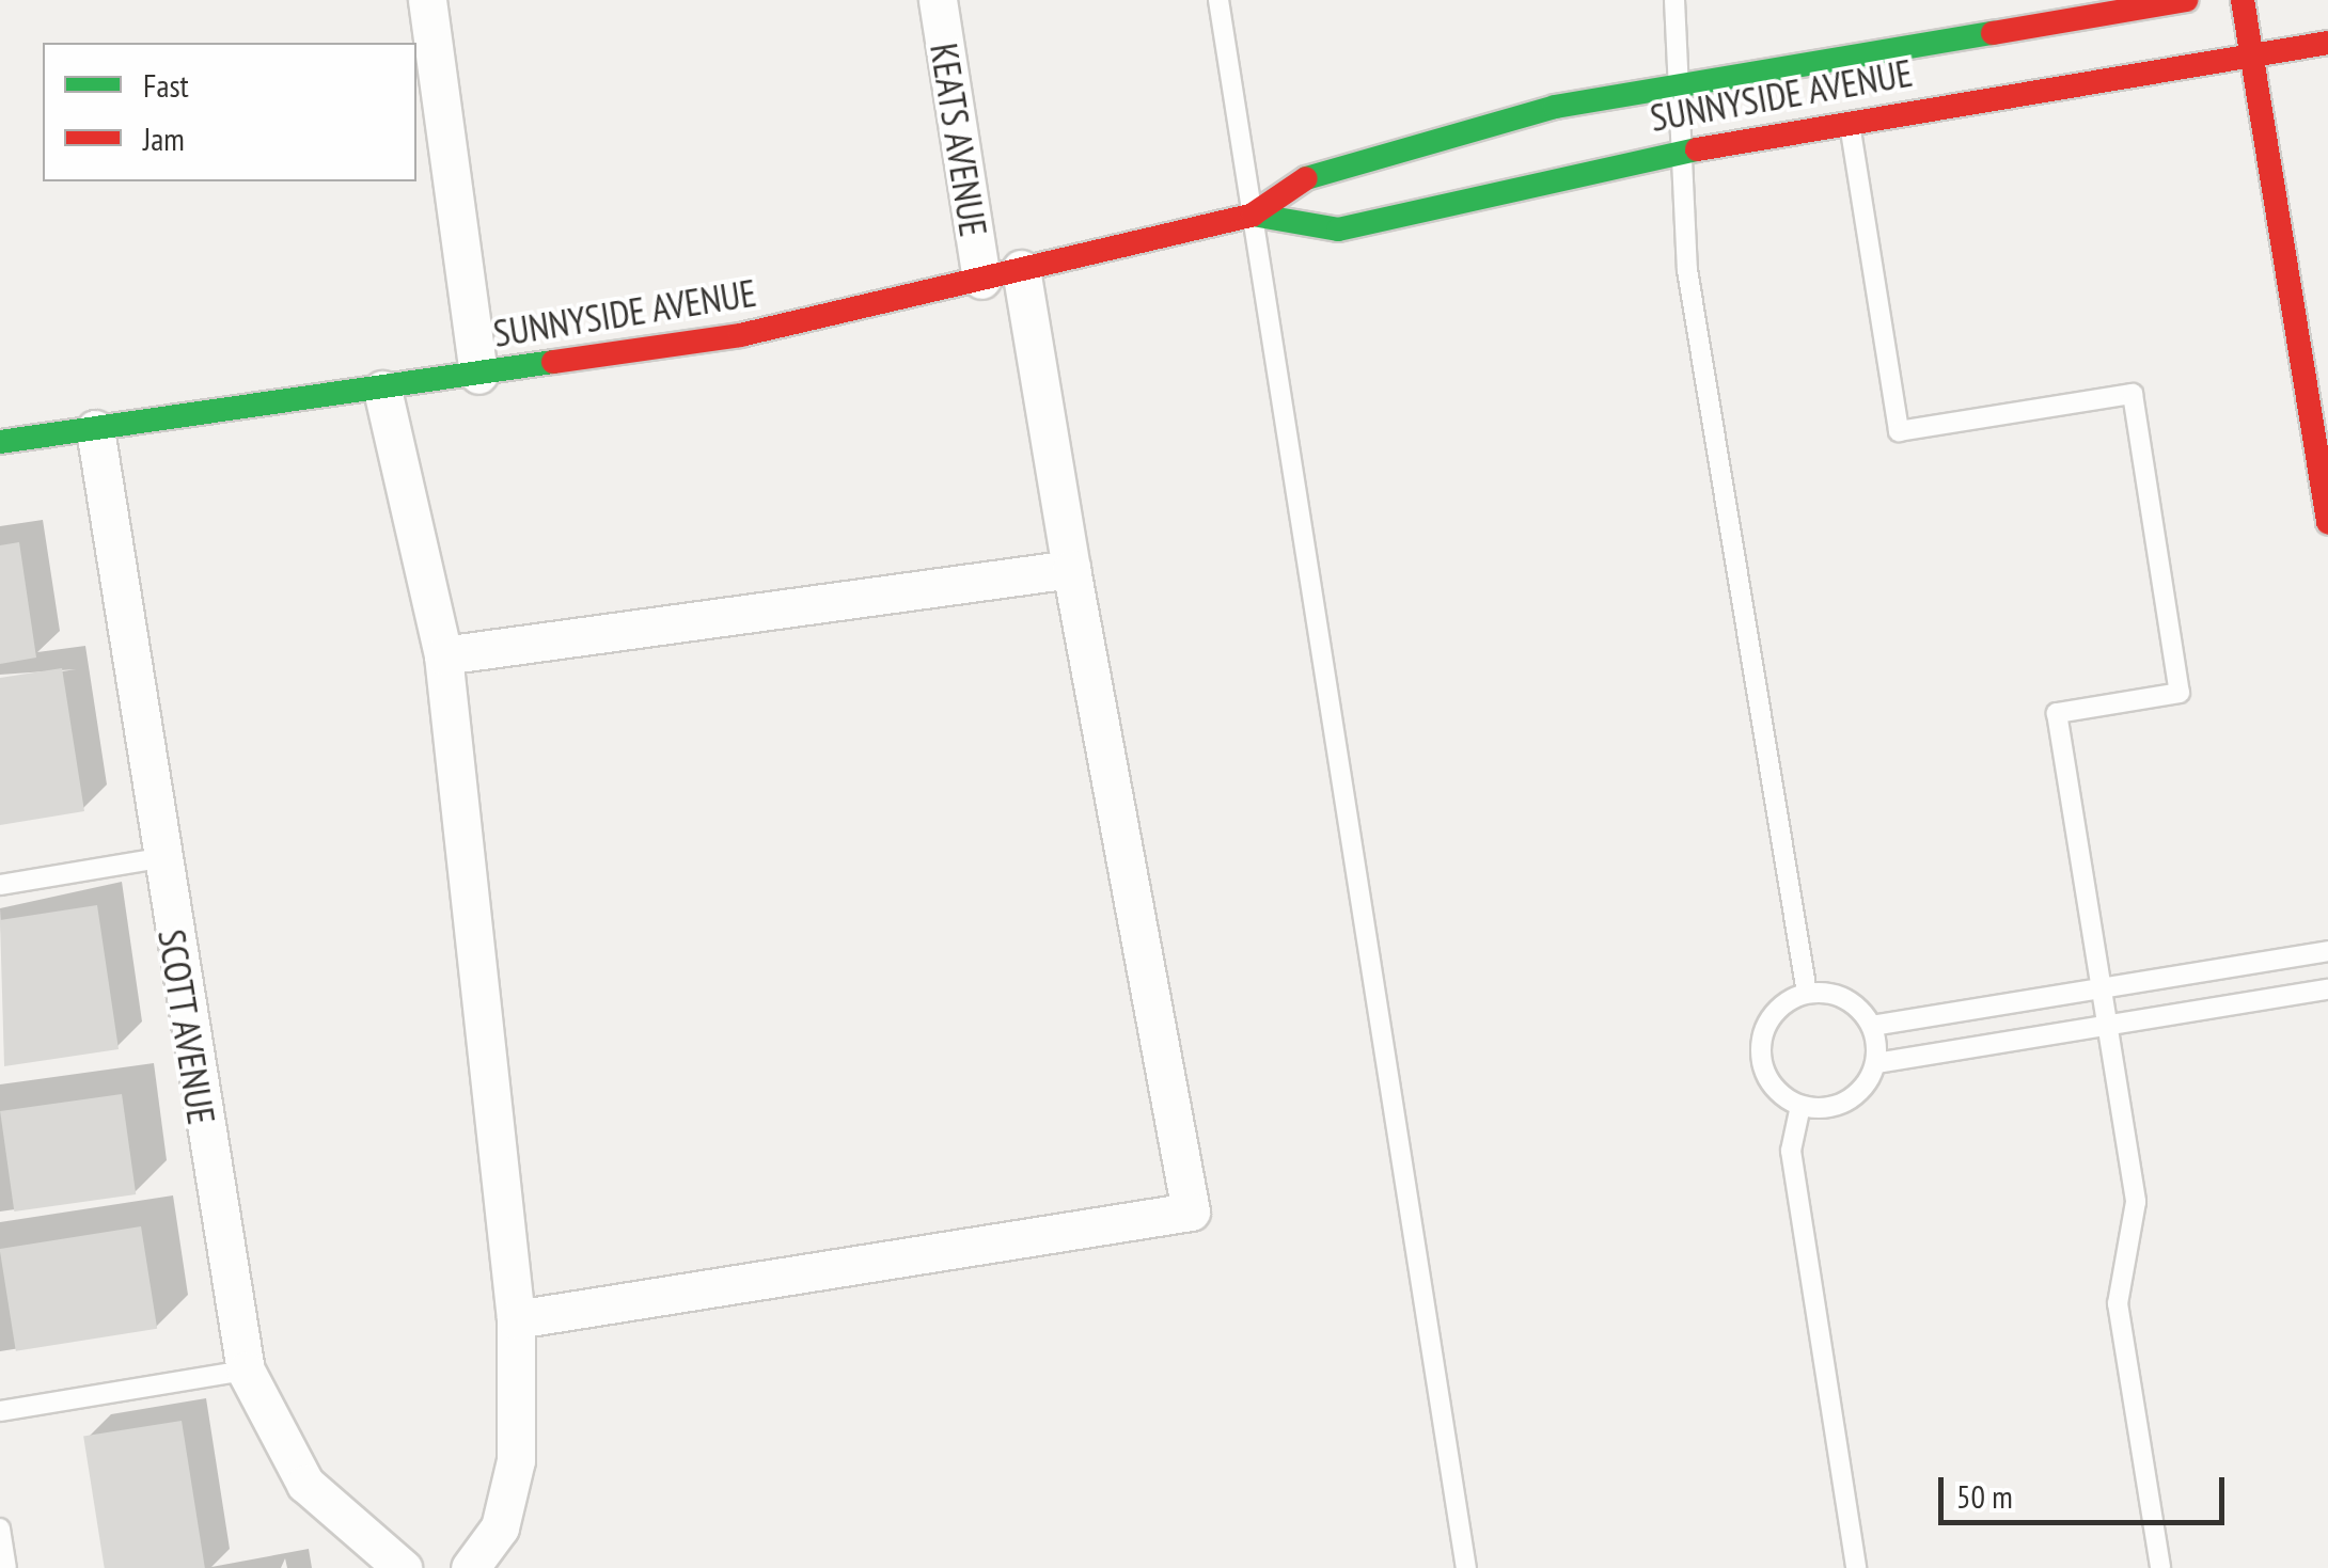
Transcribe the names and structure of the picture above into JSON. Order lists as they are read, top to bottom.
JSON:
{
  "streets": {
    "main road": ["SUNNYSIDE AVENUE"],
    "street": ["KEATS AVENUE", "SCOTT AVENUE"]
  },
  "crossings": [
    ["SUNNYSIDE AVENUE", "KEATS AVENUE"],
    ["SUNNYSIDE AVENUE", "SCOTT AVENUE"]
  ],
  "legend": ["Fast", "Jam"],
  "scale_bar": "50 m"
}
